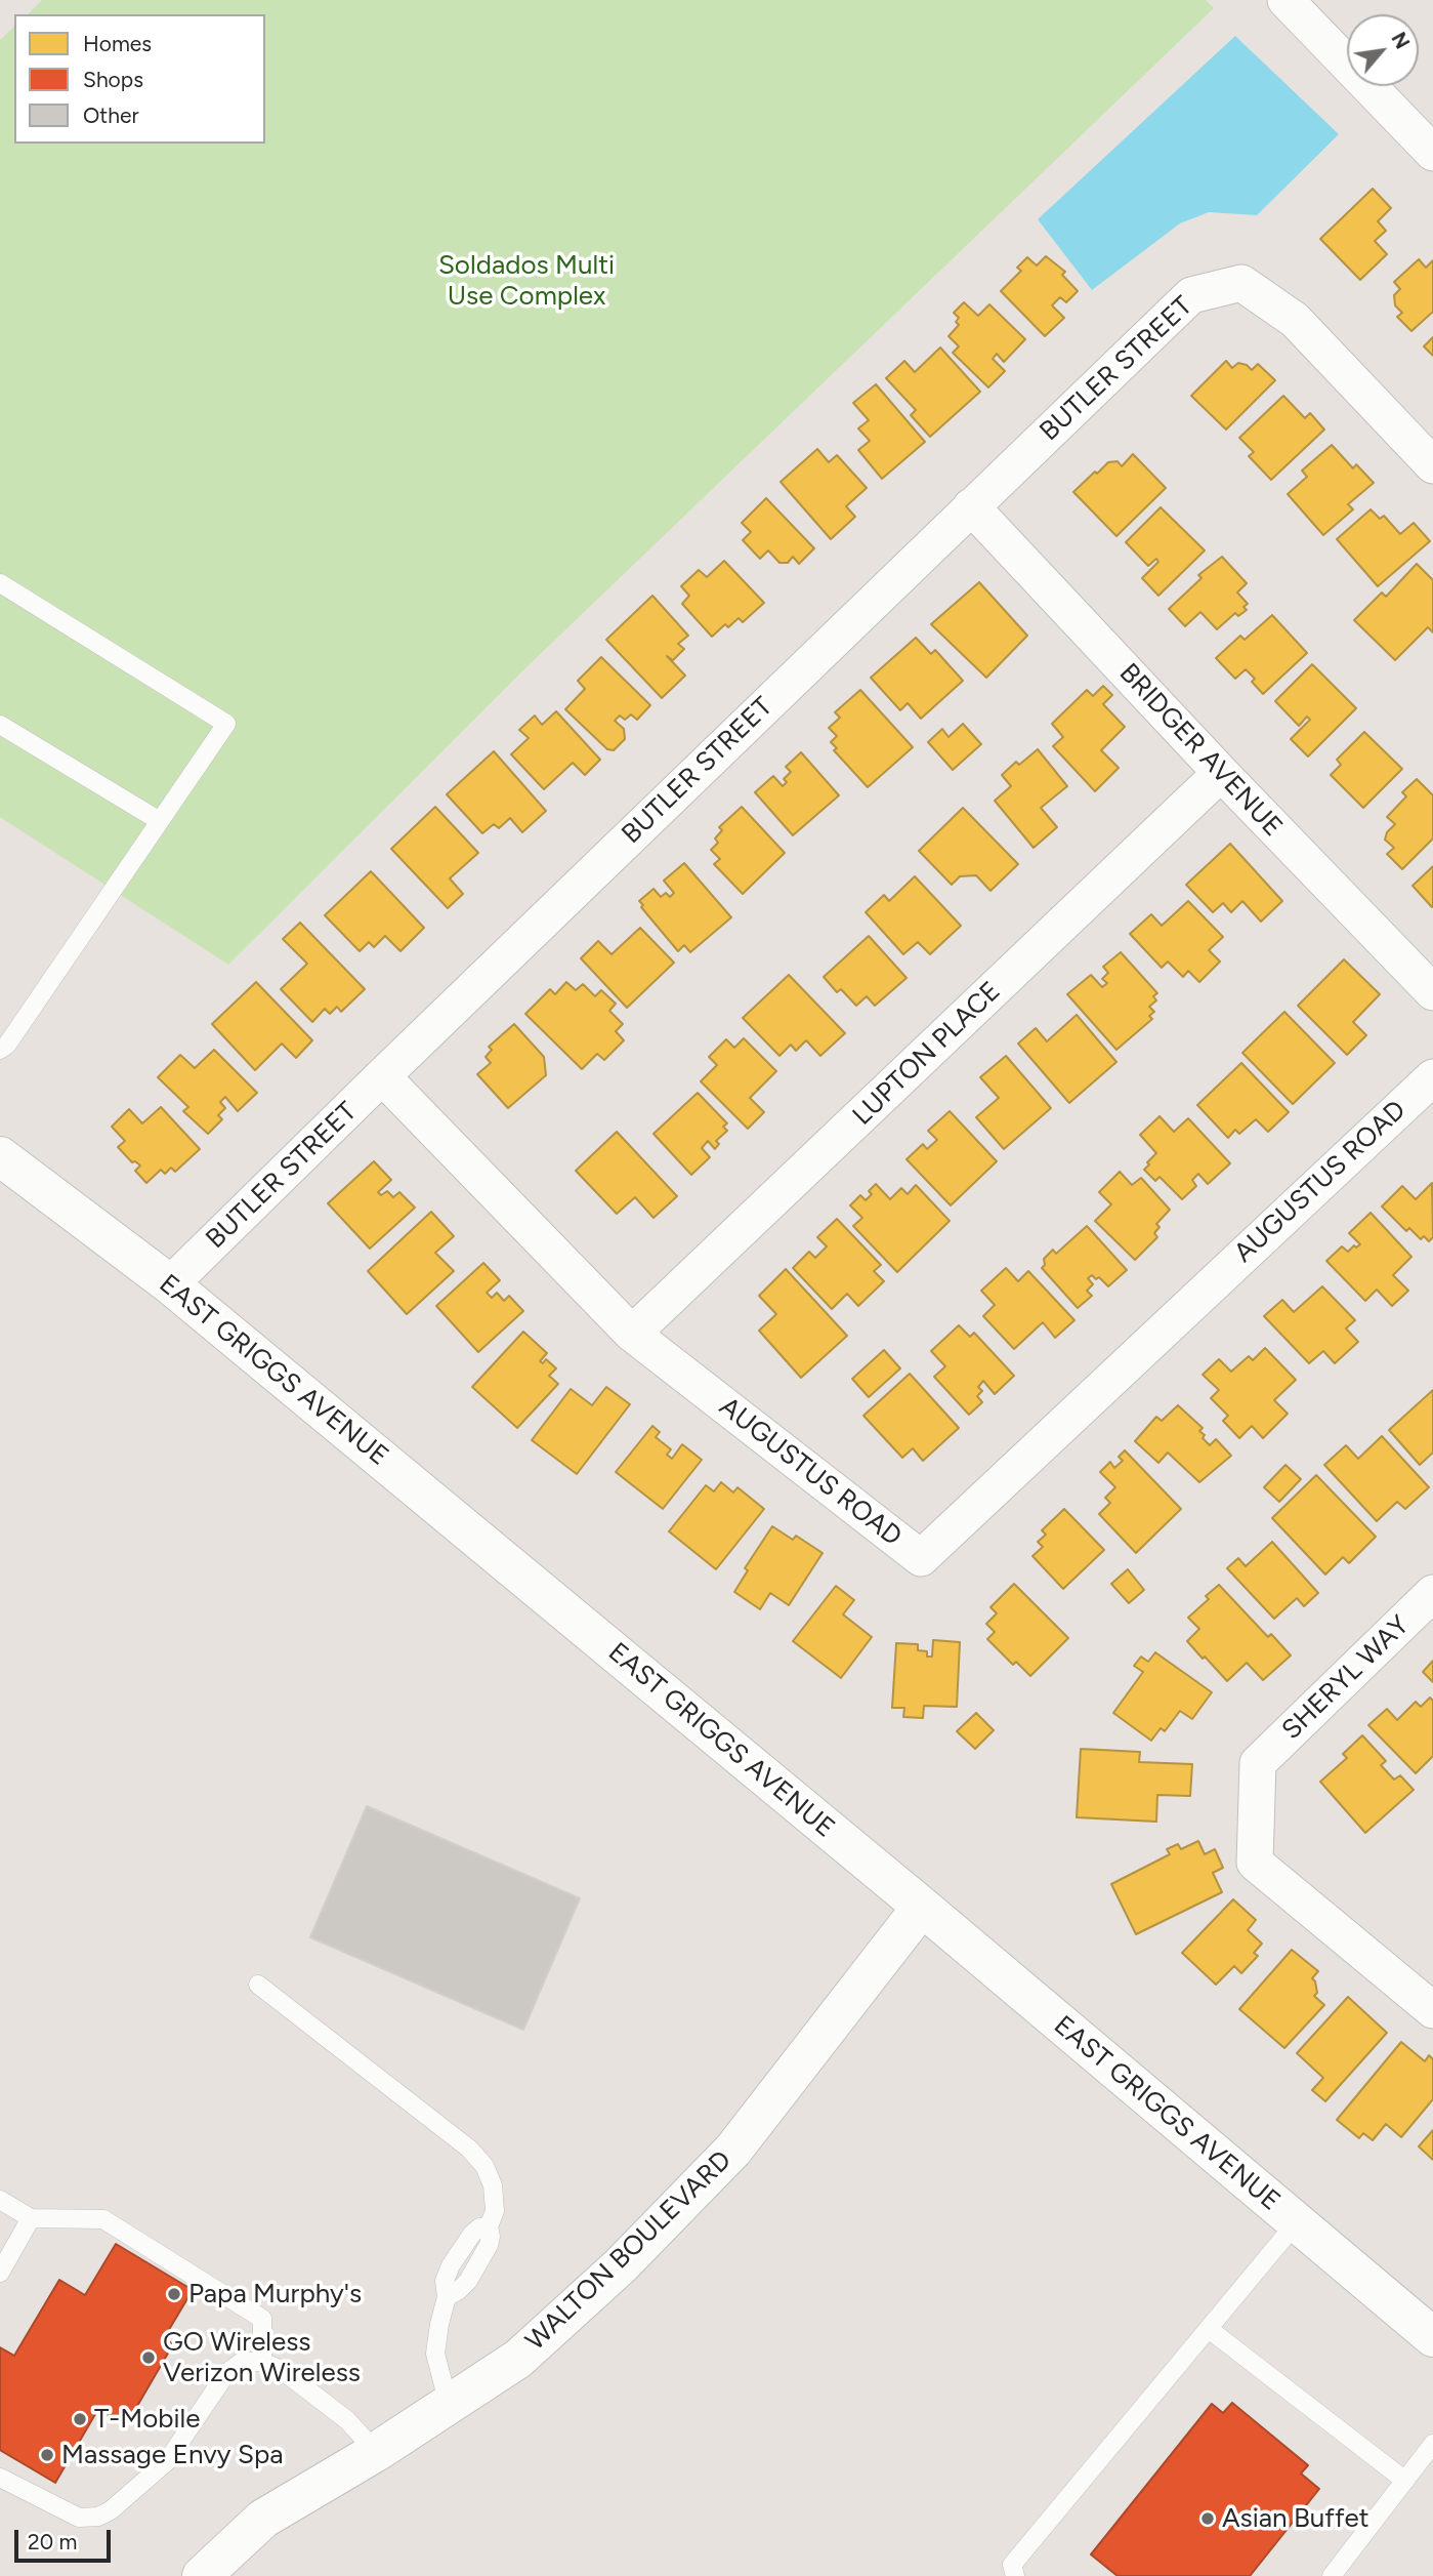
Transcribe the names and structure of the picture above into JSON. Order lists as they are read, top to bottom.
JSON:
{
  "streets": {
    "street": [
      "BUTLER STREET",
      "BRIDGER AVENUE",
      "LUPTON PLACE",
      "AUGUSTUS ROAD",
      "EAST GRIGGS AVENUE",
      "SHERYL WAY",
      "WALTON BOULEVARD"
    ]
  },
  "crossings": [
    ["BUTLER STREET", "BRIDGER AVENUE"],
    ["BUTLER STREET", "AUGUSTUS ROAD"],
    ["BUTLER STREET", "EAST GRIGGS AVENUE"],
    ["BRIDGER AVENUE", "LUPTON PLACE"],
    ["LUPTON PLACE", "AUGUSTUS ROAD"],
    ["EAST GRIGGS AVENUE", "WALTON BOULEVARD"]
  ],
  "parks": ["Soldados Multi Use Complex"],
  "places": [
    "Papa Murphy's",
    "GO Wireless Verizon Wireless",
    "T-Mobile",
    "Massage Envy Spa",
    "Asian Buffet"
  ],
  "legend": ["Homes", "Shops", "Other"],
  "scale_bar": "20 m",
  "north": "top right"
}
